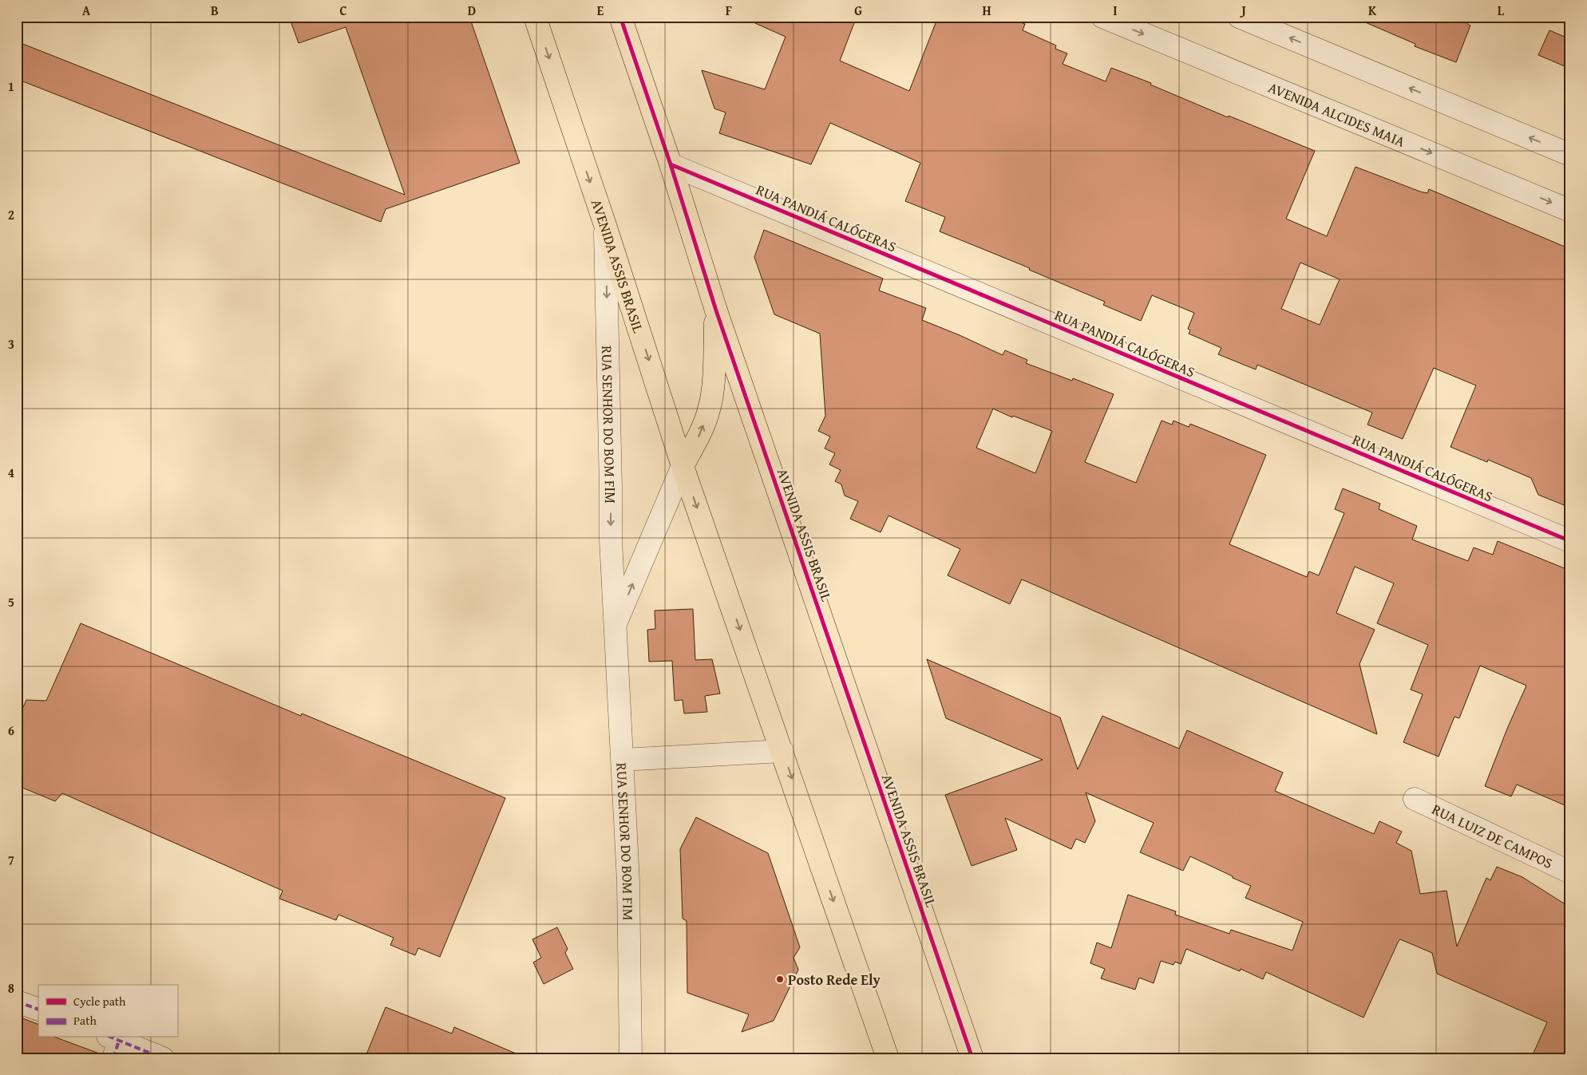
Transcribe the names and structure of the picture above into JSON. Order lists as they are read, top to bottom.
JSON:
{
  "streets": {
    "main road": ["AVENIDA ASSIS BRASIL"],
    "street": [
      "AVENIDA ALCIDES MAIA",
      "RUA PANDIÁ CALÓGERAS",
      "RUA SENHOR DO BOM FIM",
      "RUA LUIZ DE CAMPOS"
    ]
  },
  "crossings": [
    ["RUA PANDIÁ CALÓGERAS", "AVENIDA ASSIS BRASIL"],
    ["AVENIDA ASSIS BRASIL", "RUA SENHOR DO BOM FIM"]
  ],
  "places": ["Posto Rede Ely"],
  "legend": ["Cycle path", "Path"],
  "grid": {
    "columns": [
      "A",
      "B",
      "C",
      "D",
      "E",
      "F",
      "G",
      "H",
      "I",
      "J",
      "K",
      "L"
    ],
    "rows": [
      "1",
      "2",
      "3",
      "4",
      "5",
      "6",
      "7",
      "8"
    ]
  }
}
